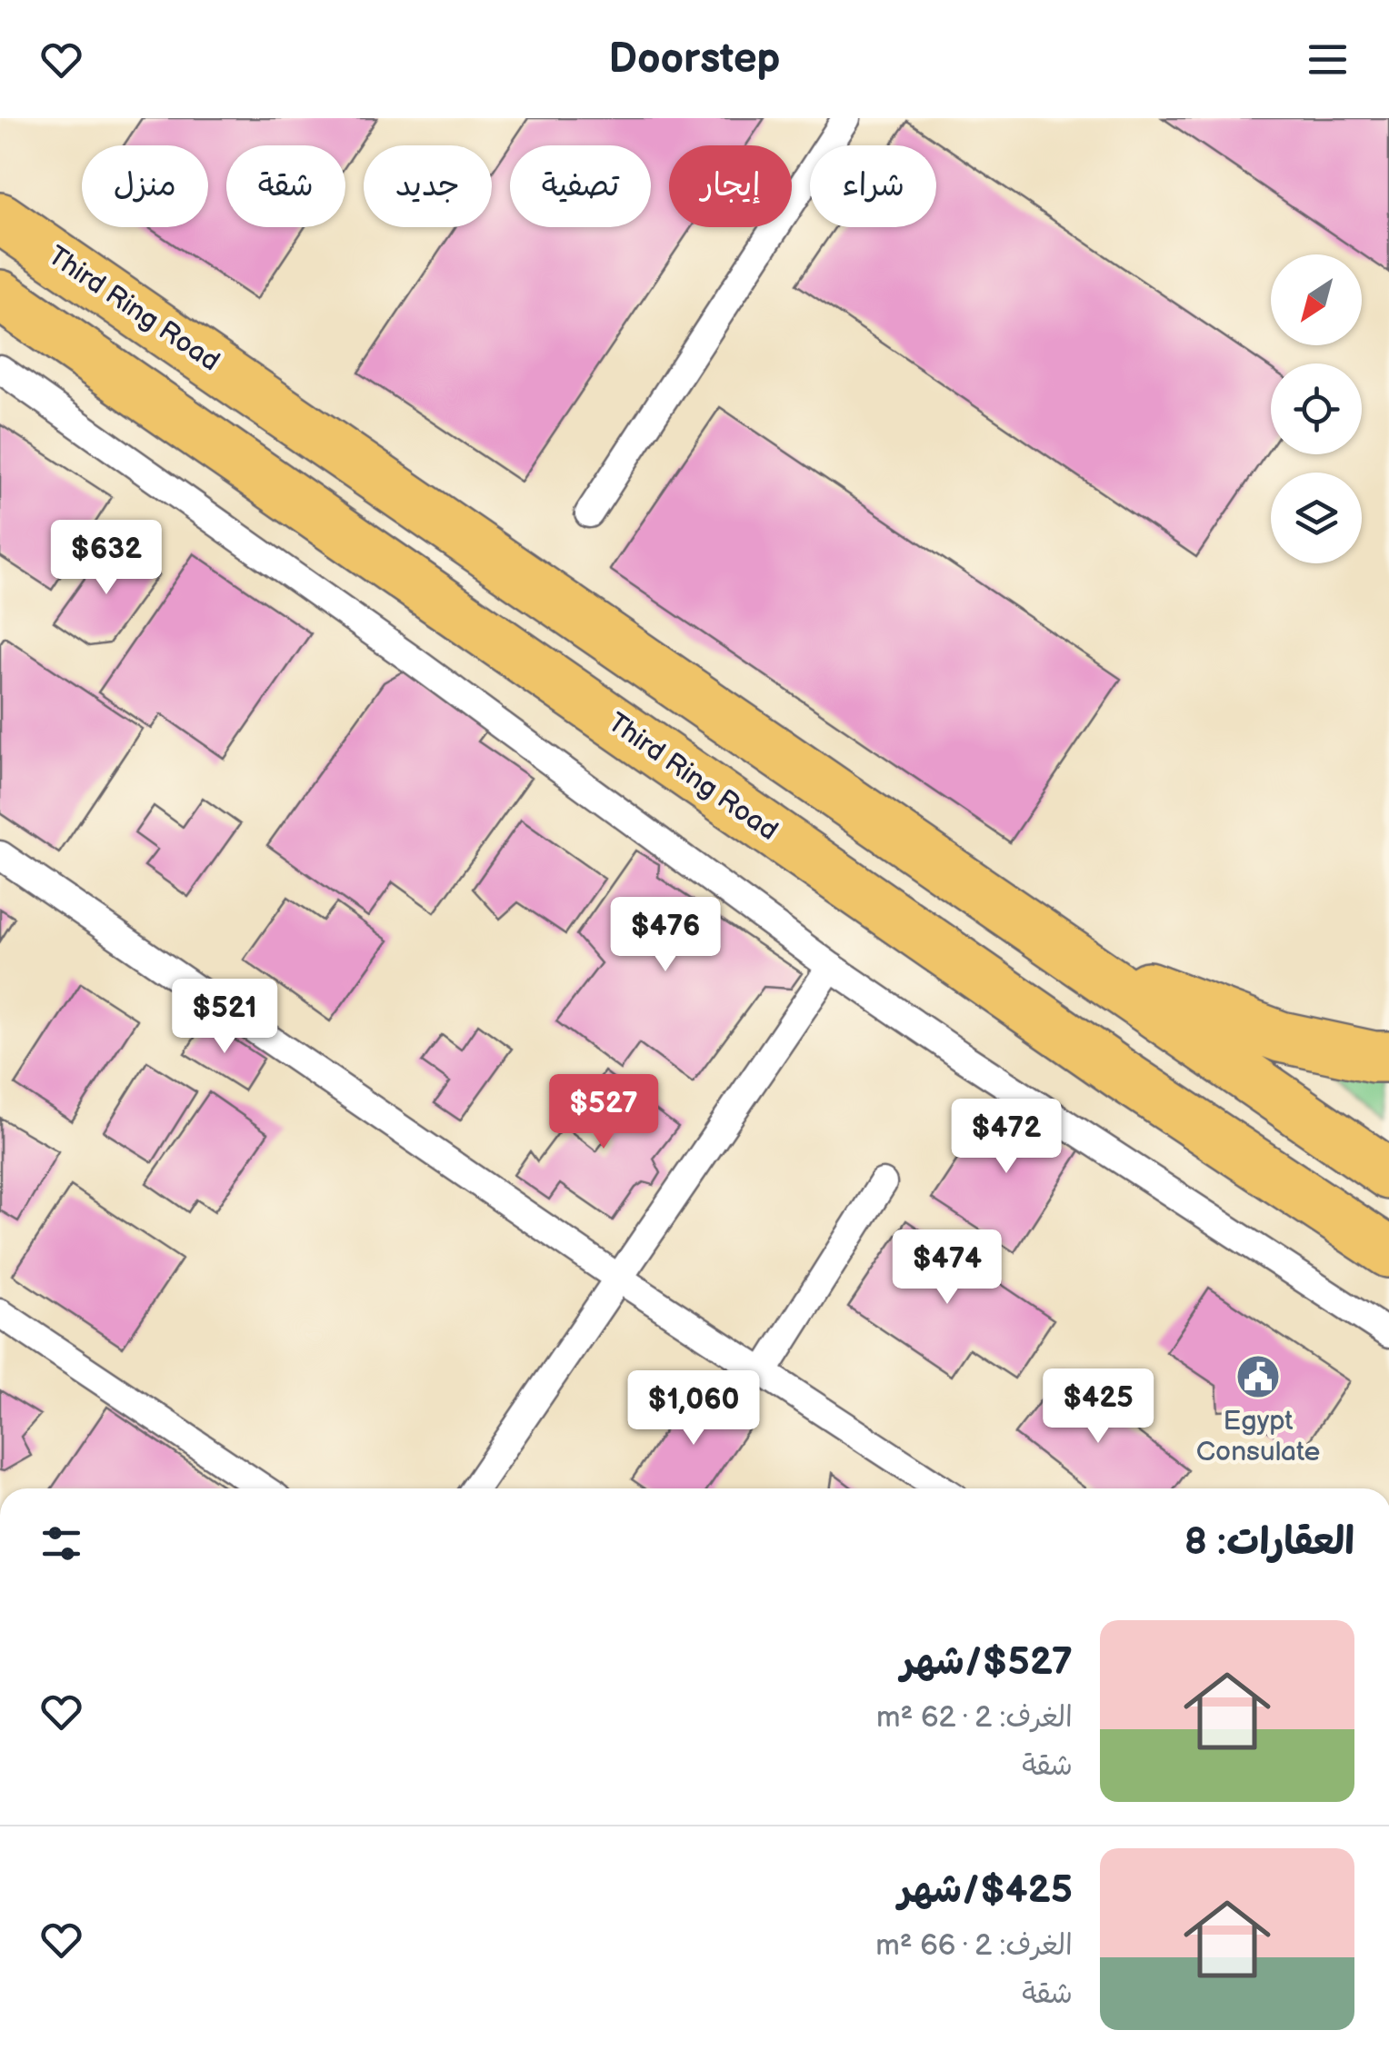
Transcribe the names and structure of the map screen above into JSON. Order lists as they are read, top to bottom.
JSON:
{
  "streets": {
    "highway": ["Third Ring Road"]
  },
  "places": {
    "public building": ["Egypt Consulate"]
  },
  "north": "bottom left",
  "page": {
    "header": "Doorstep",
    "chip": [
      "شراء",
      "إيجار",
      "تصفية",
      "جديد",
      "شقة",
      "منزل"
    ],
    "price": [
      "$632",
      "$476",
      "$521",
      "$527",
      "$472",
      "$474",
      "$425",
      "$1,060"
    ],
    "heading": "العقارات: 8",
    "list": [
      {
        "name": "$527/شهر",
        "note": "الغرف: 2 · 62 m² · شقة"
      },
      {
        "name": "$425/شهر",
        "note": "الغرف: 2 · 66 m² · شقة"
      }
    ]
  }
}
